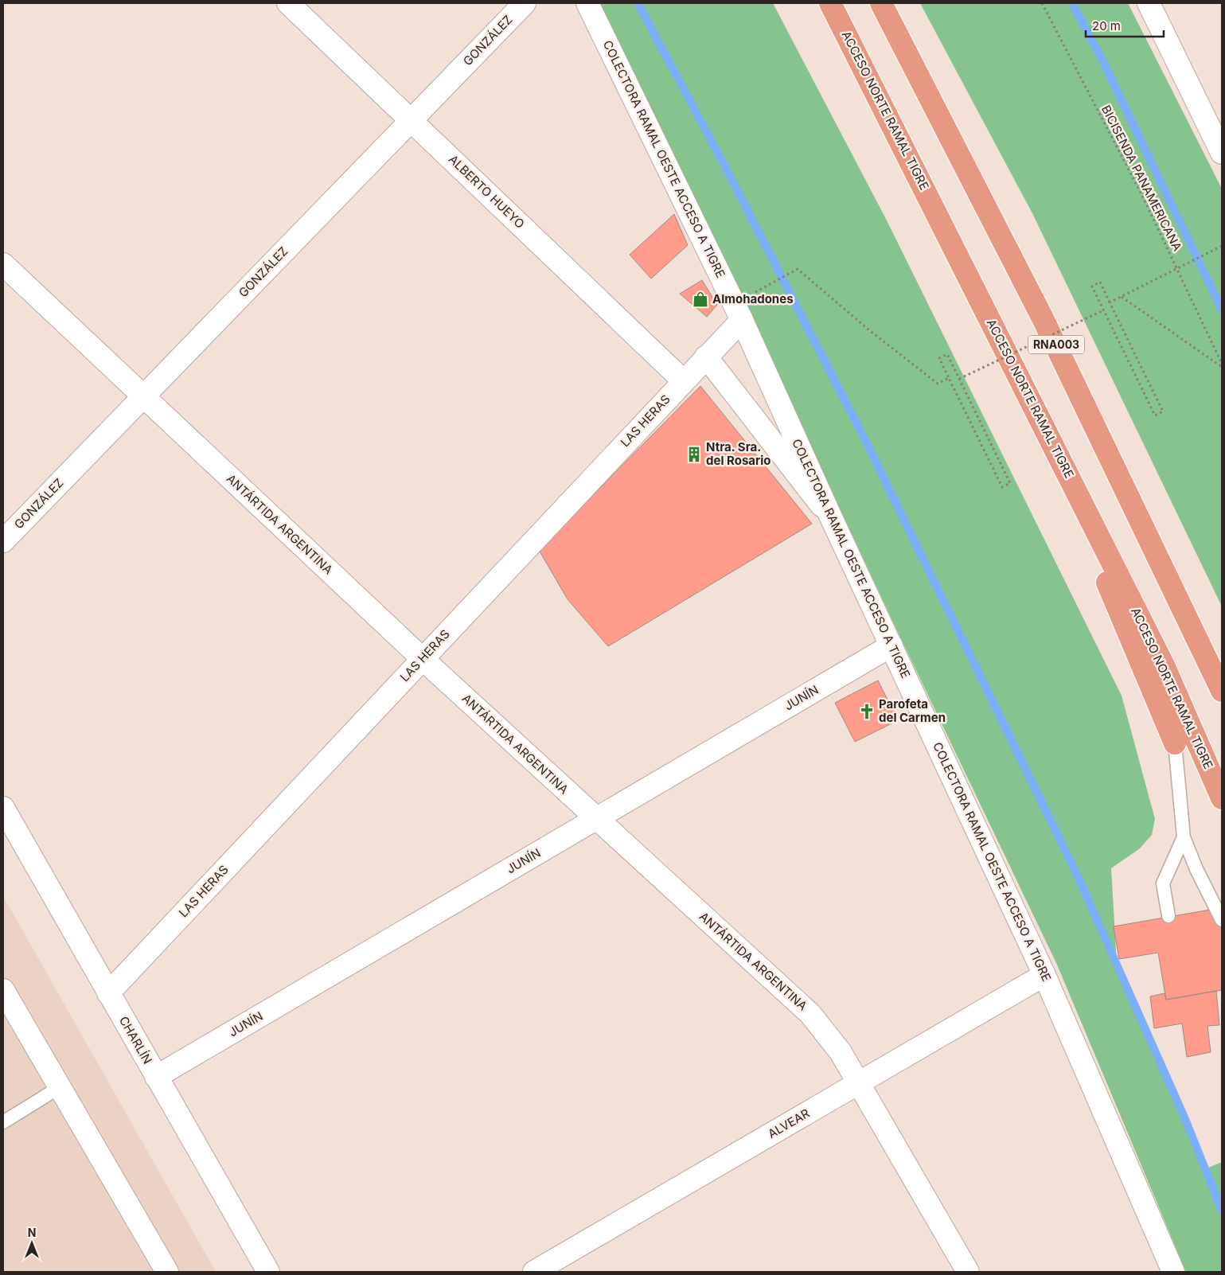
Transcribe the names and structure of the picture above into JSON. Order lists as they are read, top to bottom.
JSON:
{
  "streets": {
    "highway": ["ACCESO NORTE RAMAL TIGRE", "RNA003"],
    "street": [
      "GONZÁLEZ",
      "COLECTORA RAMAL OESTE ACCESO A TIGRE",
      "ALBERTO HUEYO",
      "LAS HERAS",
      "ANTÁRTIDA ARGENTINA",
      "JUNÍN",
      "CHARLÍN",
      "ALVEAR"
    ],
    "path": ["BICISENDA PANAMERICANA"]
  },
  "crossings": [
    ["GONZÁLEZ", "ALBERTO HUEYO"],
    ["GONZÁLEZ", "ANTÁRTIDA ARGENTINA"],
    ["COLECTORA RAMAL OESTE ACCESO A TIGRE", "LAS HERAS"],
    ["COLECTORA RAMAL OESTE ACCESO A TIGRE", "JUNÍN"],
    ["COLECTORA RAMAL OESTE ACCESO A TIGRE", "ALVEAR"],
    ["ALBERTO HUEYO", "LAS HERAS"],
    ["LAS HERAS", "ANTÁRTIDA ARGENTINA"],
    ["LAS HERAS", "CHARLÍN"],
    ["ANTÁRTIDA ARGENTINA", "JUNÍN"],
    ["ANTÁRTIDA ARGENTINA", "ALVEAR"],
    ["JUNÍN", "CHARLÍN"]
  ],
  "places": {
    "shop": ["Almohadones"],
    "building": ["Ntra. Sra. del Rosario"],
    "church": ["Parofeta del Carmen"]
  },
  "scale_bar": "20 m",
  "north": "top"
}
